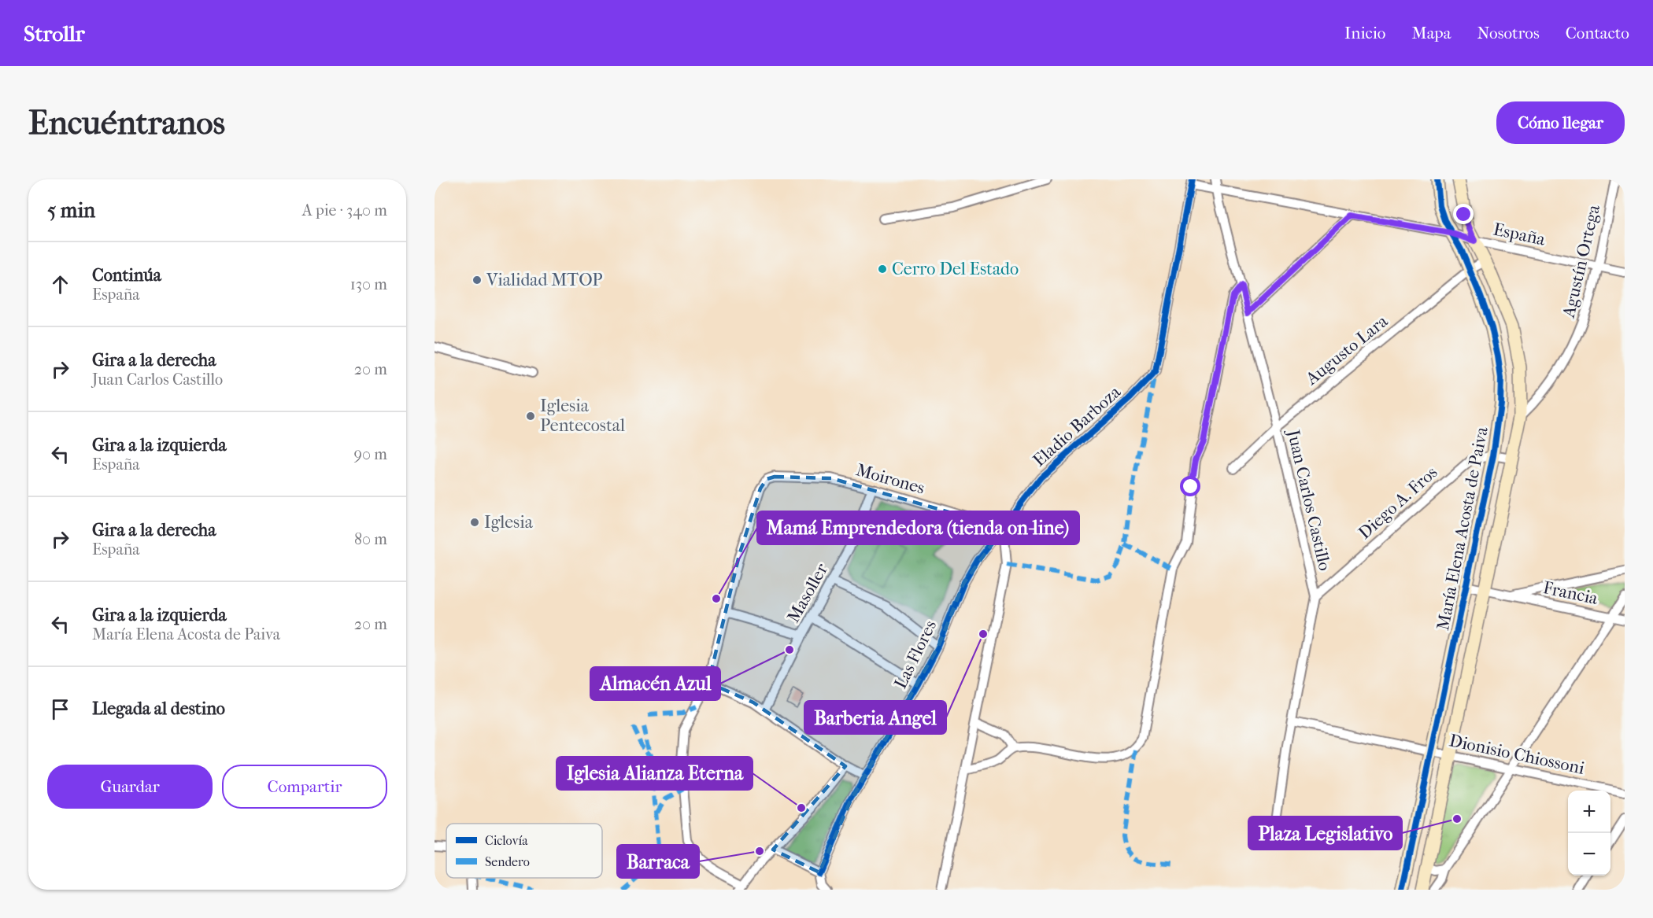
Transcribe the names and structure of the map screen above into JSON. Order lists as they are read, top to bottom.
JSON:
{
  "streets": {
    "street": [
      "España",
      "Agustín Ortega",
      "Augusto Lara",
      "Eladio Barboza",
      "Moirones",
      "Juan Carlos Castillo",
      "Diego A. Fros",
      "María Elena Acosta de Paiva",
      "Masoller",
      "Francia",
      "Las Flores",
      "Dionisio Chiossoni"
    ]
  },
  "crossings": [
    ["España", "Agustín Ortega"],
    ["España", "Eladio Barboza"],
    ["España", "Juan Carlos Castillo"],
    ["España", "María Elena Acosta de Paiva"],
    ["Agustín Ortega", "María Elena Acosta de Paiva"],
    ["Augusto Lara", "Juan Carlos Castillo"],
    ["Augusto Lara", "María Elena Acosta de Paiva"],
    ["Eladio Barboza", "Moirones"],
    ["Eladio Barboza", "Las Flores"],
    ["Moirones", "Masoller"],
    ["Moirones", "Las Flores"],
    ["Juan Carlos Castillo", "Diego A. Fros"],
    ["Juan Carlos Castillo", "Dionisio Chiossoni"],
    ["Diego A. Fros", "María Elena Acosta de Paiva"],
    ["María Elena Acosta de Paiva", "Francia"],
    ["María Elena Acosta de Paiva", "Dionisio Chiossoni"]
  ],
  "places": [
    "Cerro Del Estado",
    "Vialidad MTOP",
    "Iglesia Pentecostal",
    "Iglesia",
    "Mamá Emprendedora (tienda on-line)",
    "Barberia Angel",
    "Almacén Azul",
    "Iglesia Alianza Eterna",
    "Plaza Legislativo",
    "Barraca"
  ],
  "legend": ["Ciclovía", "Sendero"],
  "page": {
    "header": "Strollr",
    "nav": [
      "Inicio",
      "Mapa",
      "Nosotros",
      "Contacto"
    ],
    "buttons": [
      "Cómo llegar",
      ["Guardar", "Compartir"]
    ],
    "title": "Encuéntranos",
    "heading": ["5 min", "A pie · 340 m"],
    "list": [
      ["Continúa", "España", "130 m"],
      ["Gira a la derecha", "Juan Carlos Castillo", "20 m"],
      ["Gira a la izquierda", "España", "90 m"],
      ["Gira a la derecha", "España", "80 m"],
      ["Gira a la izquierda", "María Elena Acosta de Paiva", "20 m"],
      "Llegada al destino"
    ],
    "map_buttons": ["+", "−"]
  }
}
